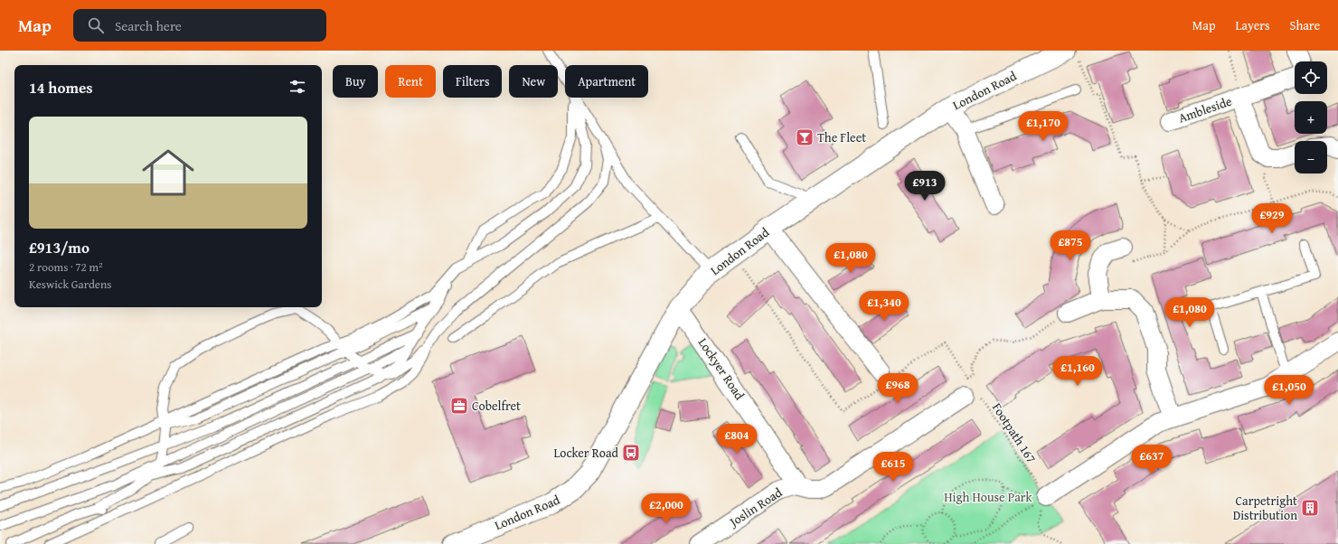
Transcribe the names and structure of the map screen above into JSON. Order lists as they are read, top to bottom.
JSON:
{
  "streets": {
    "street": [
      "London Road",
      "Ambleside",
      "Lockyer Road",
      "Joslin Road"
    ],
    "path": ["Footpath 167"]
  },
  "crossings": [
    ["London Road", "Lockyer Road"],
    ["Lockyer Road", "Joslin Road"],
    ["Footpath 167", "Joslin Road"]
  ],
  "parks": ["High House Park"],
  "places": {
    "bar": ["The Fleet"],
    "office": ["Cobelfret"],
    "bus stop": ["Locker Road"],
    "building": ["Carpetright Distribution"]
  },
  "page": {
    "header": "Map",
    "search": "Search here",
    "nav": ["Map", "Layers", "Share"],
    "map_buttons": ["+", "−"],
    "chip": [
      "Buy",
      "Rent",
      "Filters",
      "New",
      "Apartment"
    ],
    "heading": "14 homes",
    "list": [
      {
        "name": "£913/mo",
        "note": "2 rooms · 72 m² · Keswick Gardens"
      }
    ],
    "price": [
      "£1,170",
      "£913",
      "£929",
      "£875",
      "£1,080",
      "£1,340",
      "£1,080",
      "£1,160",
      "£968",
      "£1,050",
      "£804",
      "£637",
      "£615",
      "£2,000"
    ]
  }
}
